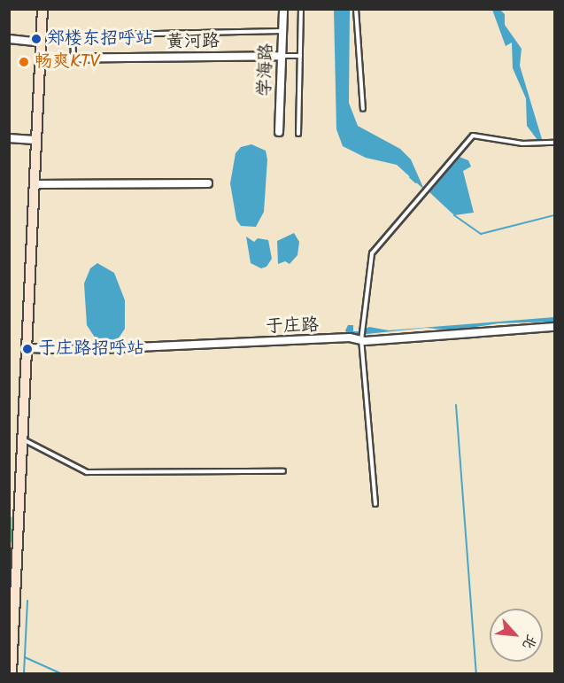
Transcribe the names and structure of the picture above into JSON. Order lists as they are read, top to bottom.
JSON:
{
  "streets": {
    "street": ["黄河路", "学海路", "于庄路"]
  },
  "crossings": [
    ["黄河路", "学海路"]
  ],
  "places": ["郑楼东招呼站", "畅爽KTV", "于庄路招呼站"],
  "north": "bottom right"
}
